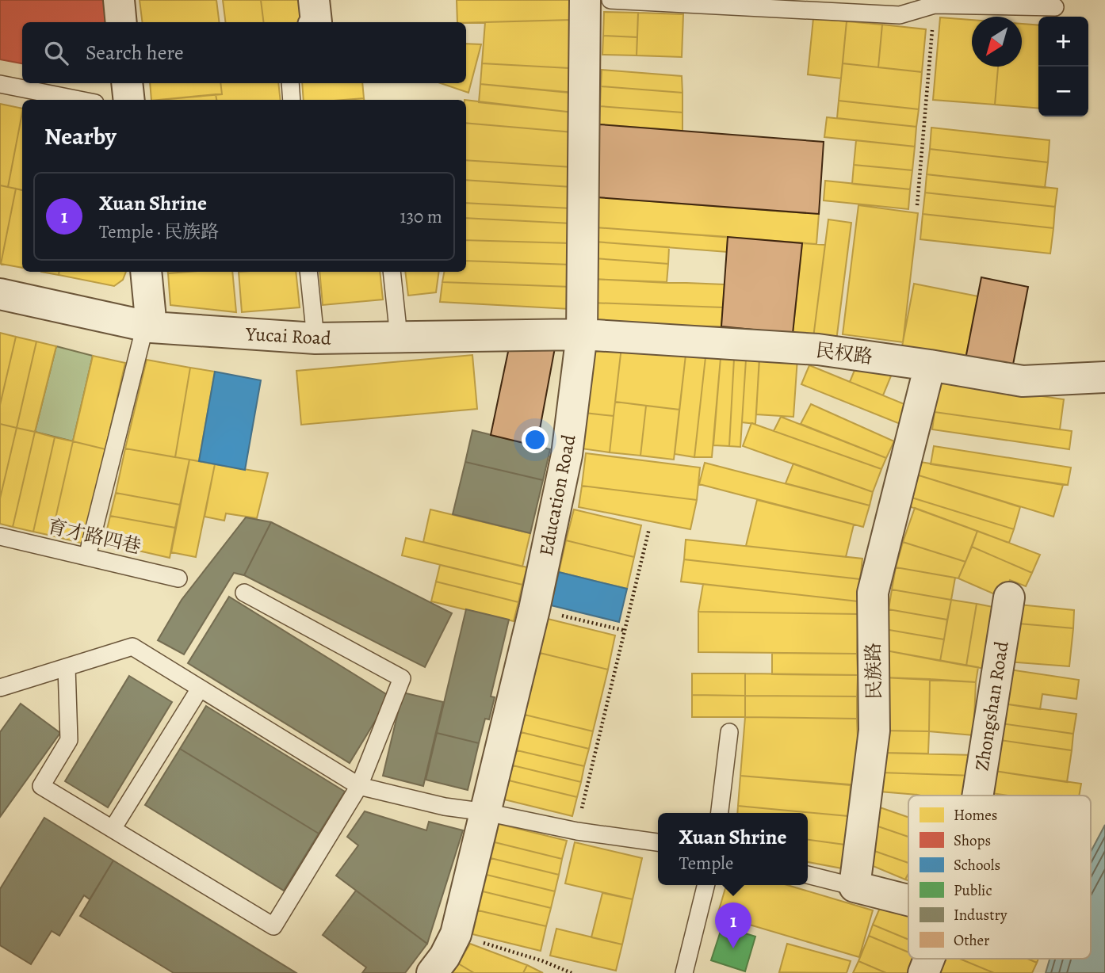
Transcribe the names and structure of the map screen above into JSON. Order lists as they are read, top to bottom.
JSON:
{
  "streets": {
    "street": [
      "Yucai Road",
      "民权路",
      "Education Road",
      "民族路",
      "Zhongshan Road"
    ],
    "lane": ["育才路四巷"]
  },
  "crossings": [
    ["Yucai Road", "民权路"],
    ["Yucai Road", "Education Road"],
    ["民权路", "Education Road"],
    ["民权路", "民族路"]
  ],
  "legend": [
    "Homes",
    "Shops",
    "Schools",
    "Public",
    "Industry",
    "Other"
  ],
  "north": "bottom left",
  "page": {
    "map_buttons": ["+", "−"],
    "search": "Search here",
    "heading": "Nearby",
    "list": [
      {
        "mark": "1",
        "name": "Xuan Shrine",
        "note": "Temple · 民族路",
        "value": "130 m"
      }
    ],
    "popup": ["Xuan Shrine", "Temple"],
    "pins": "1"
  }
}
